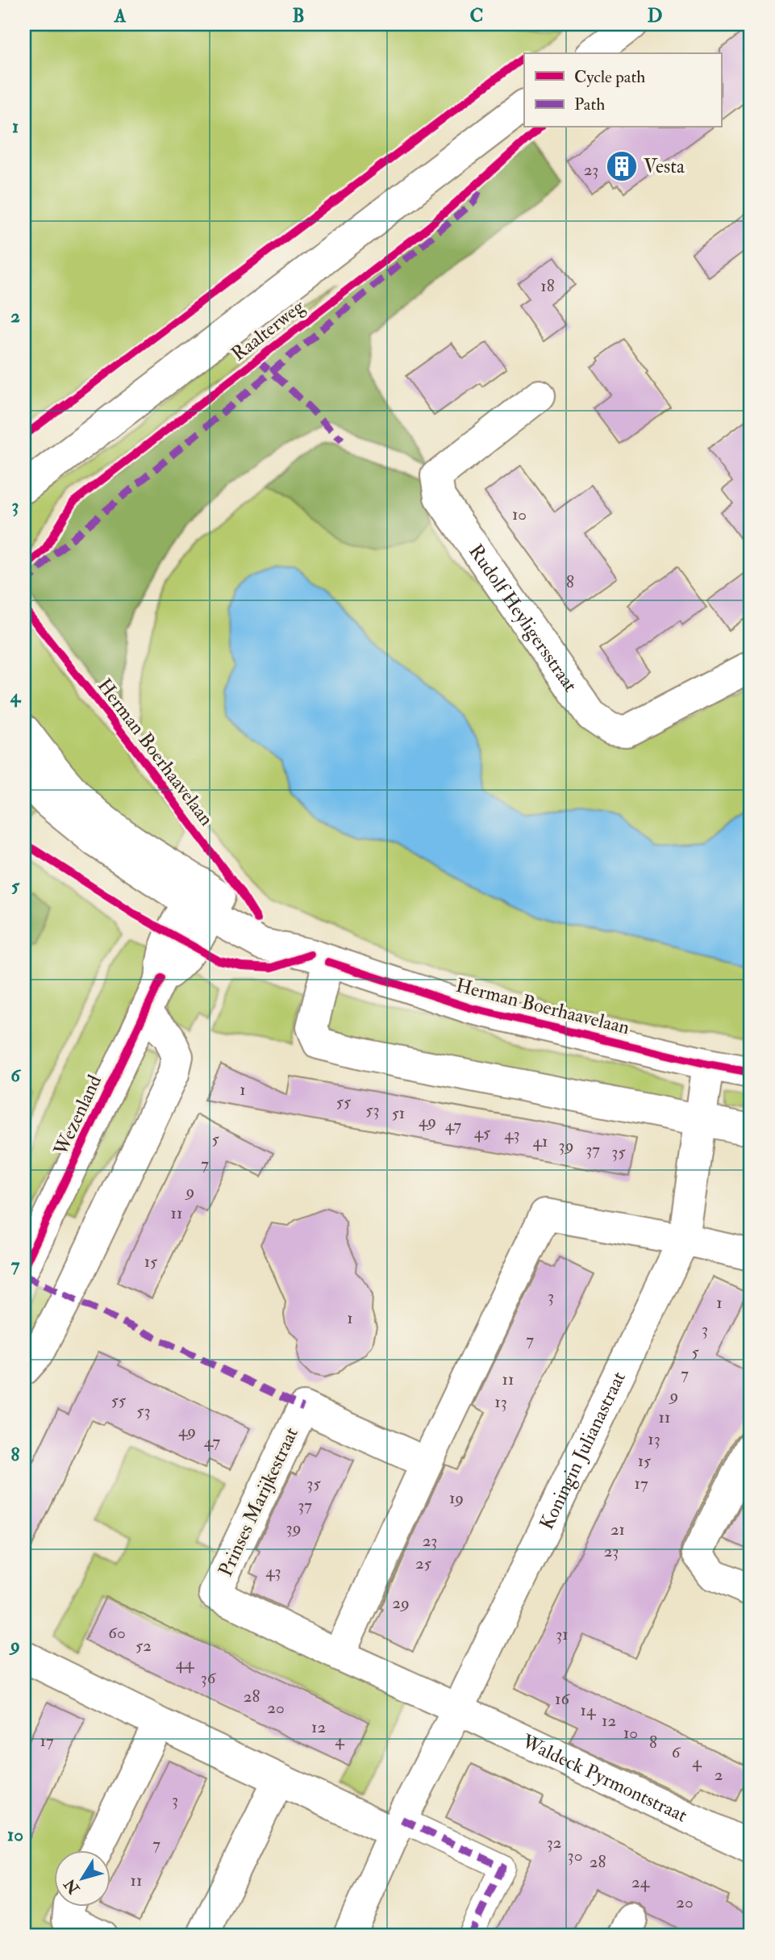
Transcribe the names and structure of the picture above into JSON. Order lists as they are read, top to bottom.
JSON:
{
  "streets": {
    "street": [
      "Raalterweg",
      "Rudolf Heyligersstraat",
      "Herman Boerhaavelaan",
      "Wezenland",
      "Koningin Julianastraat",
      "Prinses Marijkestraat",
      "Waldeck Pyrmontstraat"
    ]
  },
  "crossings": [
    ["Herman Boerhaavelaan", "Wezenland"],
    ["Herman Boerhaavelaan", "Koningin Julianastraat"],
    ["Koningin Julianastraat", "Prinses Marijkestraat"],
    ["Koningin Julianastraat", "Waldeck Pyrmontstraat"],
    ["Prinses Marijkestraat", "Waldeck Pyrmontstraat"]
  ],
  "places": {
    "building": ["Vesta"]
  },
  "house_numbers": [
    "23",
    "18",
    "10",
    "8",
    "1",
    "55",
    "53",
    "51",
    "49",
    "47",
    "45",
    "43",
    "5",
    "41",
    "39",
    "37",
    "35",
    "7",
    "9",
    "11",
    "15",
    "3",
    "1",
    "1",
    "3",
    "7",
    "5",
    "7",
    "11",
    "9",
    "55",
    "13",
    "53",
    "11",
    "49",
    "13",
    "47",
    "15",
    "35",
    "17",
    "19",
    "37",
    "39",
    "21",
    "23",
    "23",
    "25",
    "43",
    "29",
    "60",
    "31",
    "52",
    "44",
    "36",
    "28",
    "16",
    "20",
    "14",
    "12",
    "12",
    "10",
    "4",
    "17",
    "8",
    "6",
    "4",
    "2",
    "3",
    "32",
    "7",
    "30",
    "28",
    "11",
    "24",
    "20"
  ],
  "legend": ["Cycle path", "Path"],
  "north": "bottom left",
  "grid": {
    "columns": [
      "A",
      "B",
      "C",
      "D"
    ],
    "rows": [
      "1",
      "2",
      "3",
      "4",
      "5",
      "6",
      "7",
      "8",
      "9",
      "10"
    ]
  }
}
